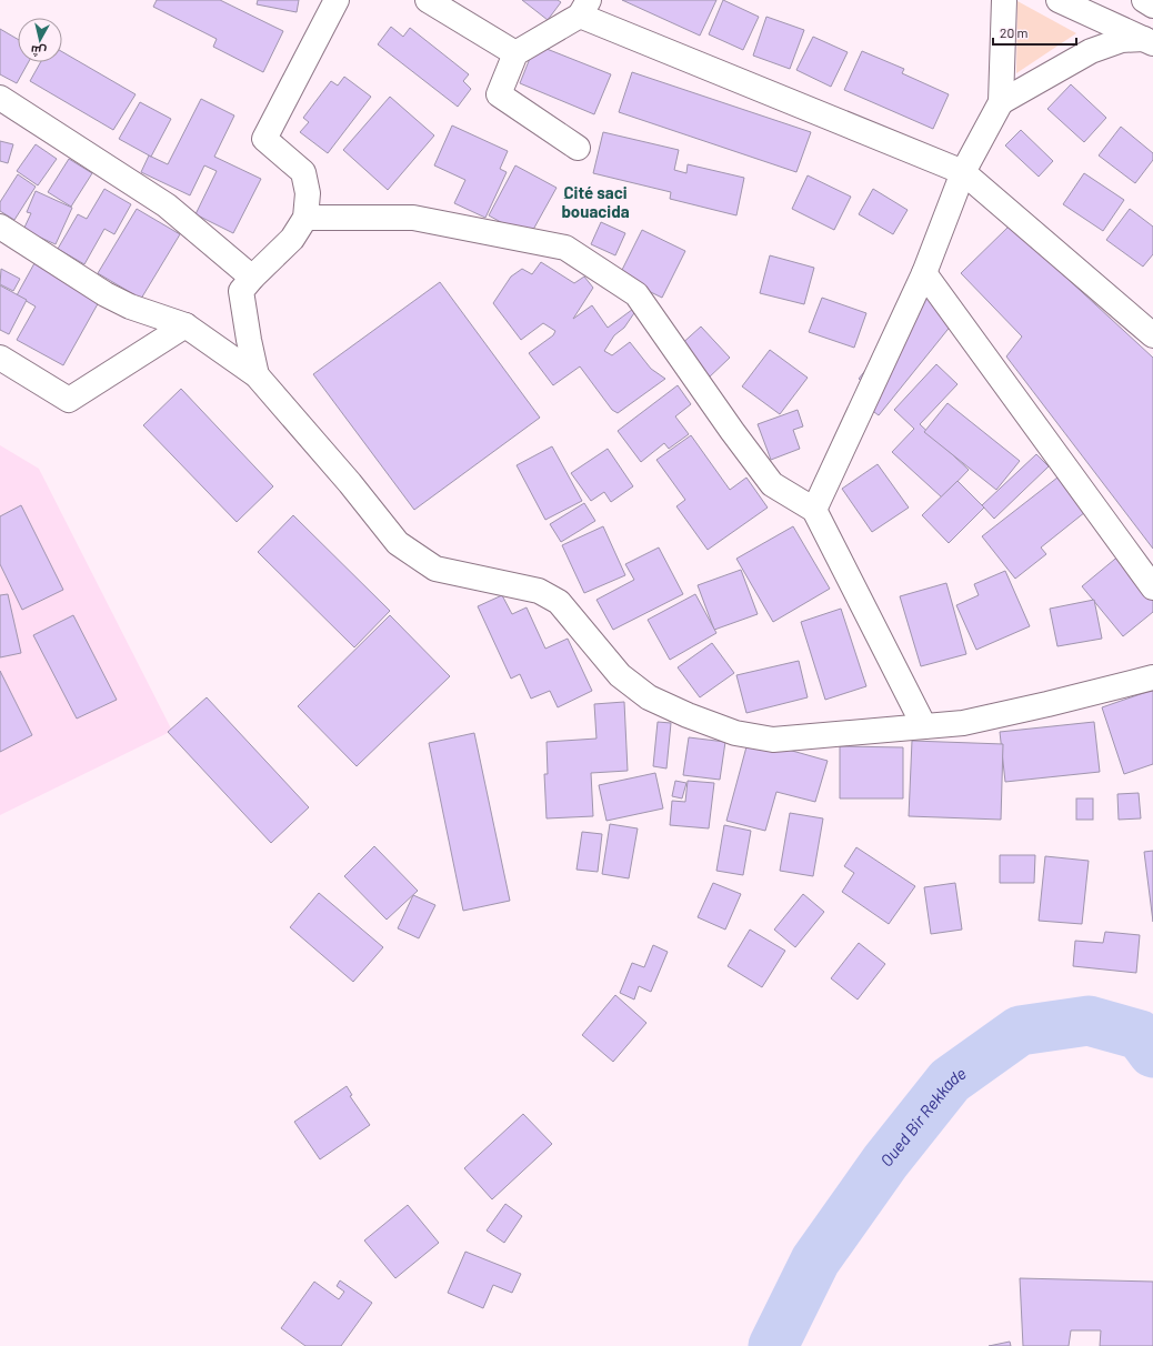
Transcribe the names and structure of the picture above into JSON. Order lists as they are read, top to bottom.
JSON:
{
  "districts": ["ِCité saci bouacida"],
  "water": ["Oued Bir Rekkade"],
  "scale_bar": "20 m",
  "north": "bottom"
}
